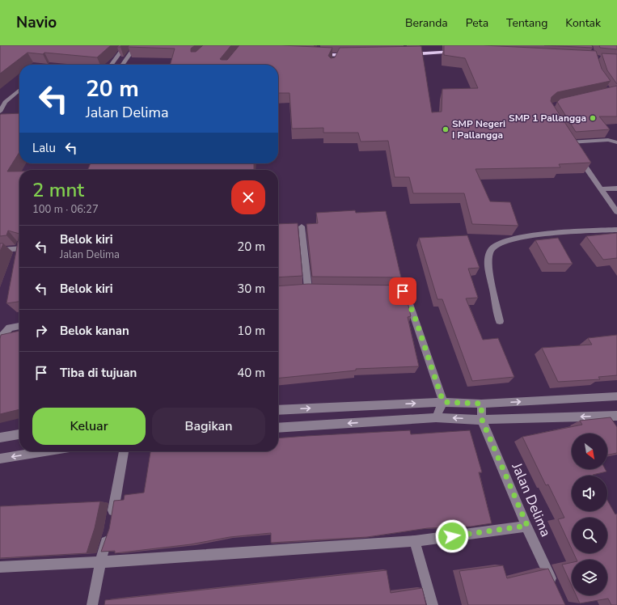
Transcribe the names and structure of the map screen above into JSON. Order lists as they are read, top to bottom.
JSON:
{
  "streets": {
    "street": ["Jalan Delima"]
  },
  "places": ["SMP 1 Pallangga", "SMP Negeri I Pallangga"],
  "north": "bottom right",
  "page": {
    "header": "Navio",
    "nav": [
      "Beranda",
      "Peta",
      "Tentang",
      "Kontak"
    ],
    "turn": ["20 m", "Jalan Delima"],
    "then": "Lalu",
    "heading": ["2 mnt", "100 m · 06:27"],
    "list": [
      {
        "name": "Belok kiri",
        "note": "Jalan Delima",
        "value": "20 m"
      },
      {
        "name": "Belok kiri",
        "value": "30 m"
      },
      {
        "name": "Belok kanan",
        "value": "10 m"
      },
      {
        "name": "Tiba di tujuan",
        "value": "40 m"
      }
    ],
    "buttons": ["Keluar", "Bagikan"]
  }
}
